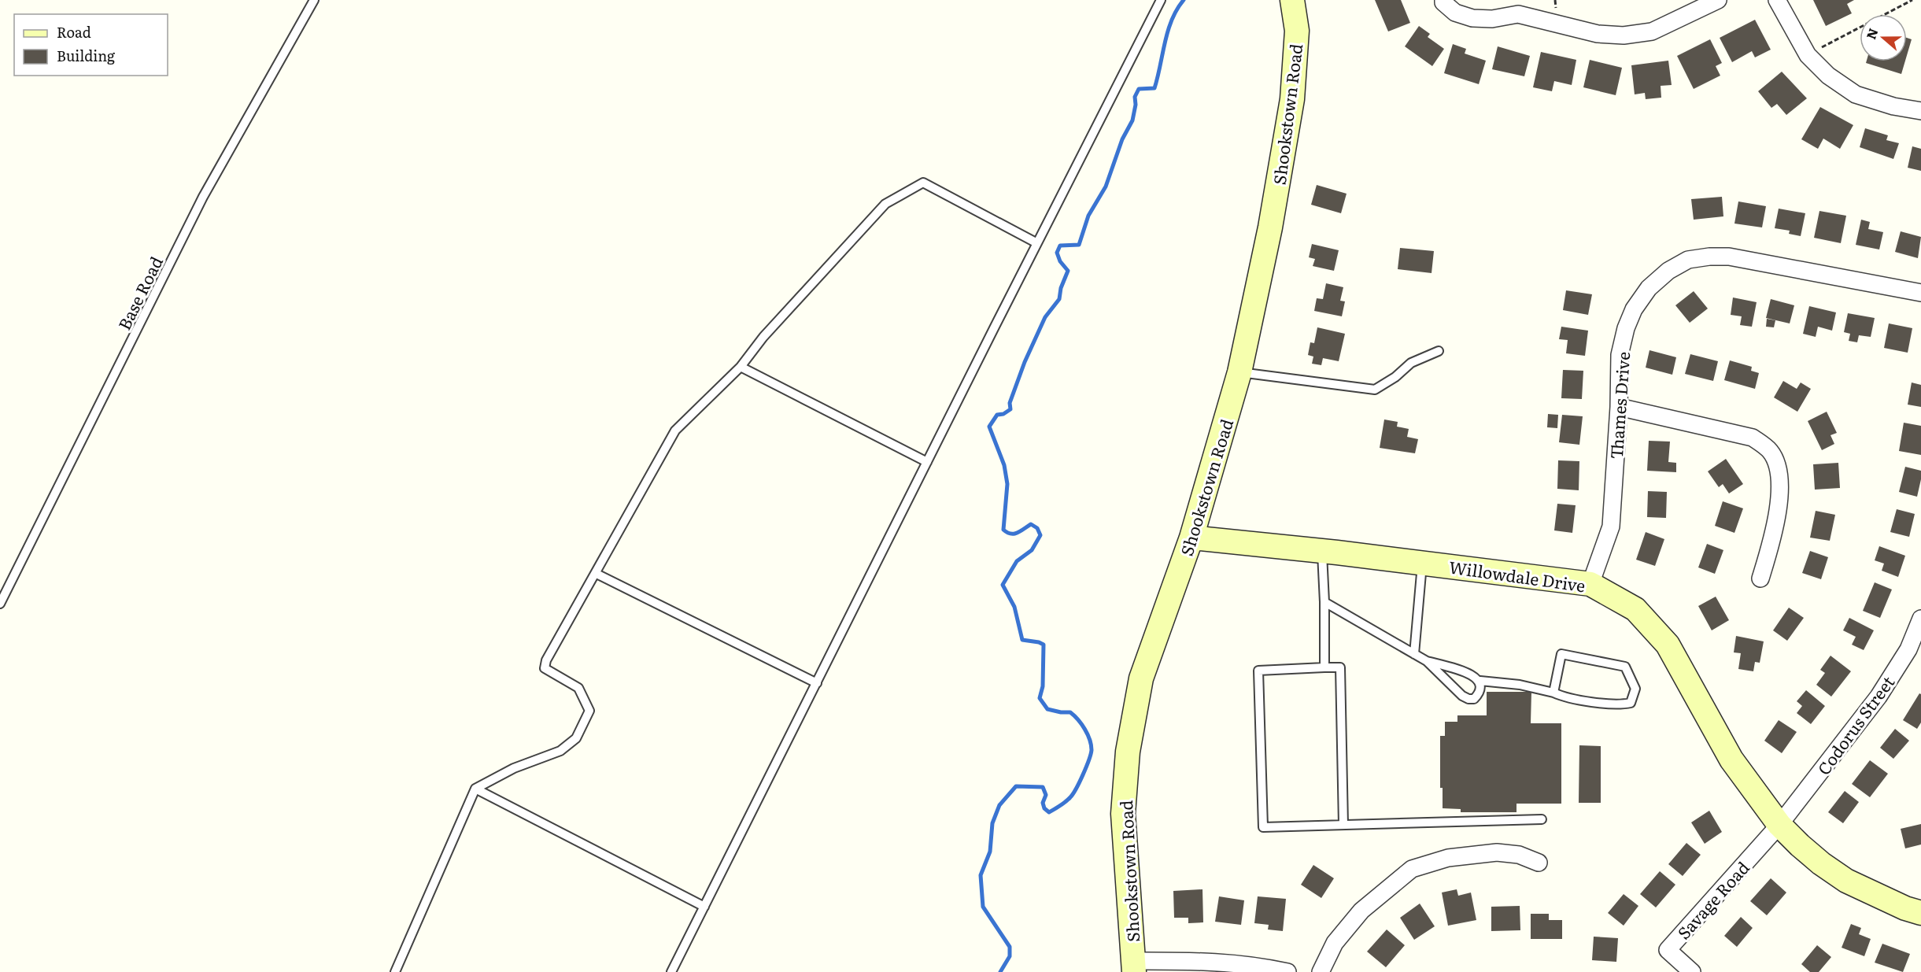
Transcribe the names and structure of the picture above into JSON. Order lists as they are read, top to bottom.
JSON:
{
  "streets": {
    "street": [
      "Shookstown Road",
      "Thames Drive",
      "Willowdale Drive",
      "Codorus Street",
      "Savage Road"
    ],
    "lane": ["Base Road"]
  },
  "crossings": [
    ["Shookstown Road", "Willowdale Drive"],
    ["Thames Drive", "Willowdale Drive"],
    ["Willowdale Drive", "Codorus Street"],
    ["Willowdale Drive", "Savage Road"],
    ["Codorus Street", "Savage Road"]
  ],
  "legend": ["Road", "Building"],
  "north": "left"
}
